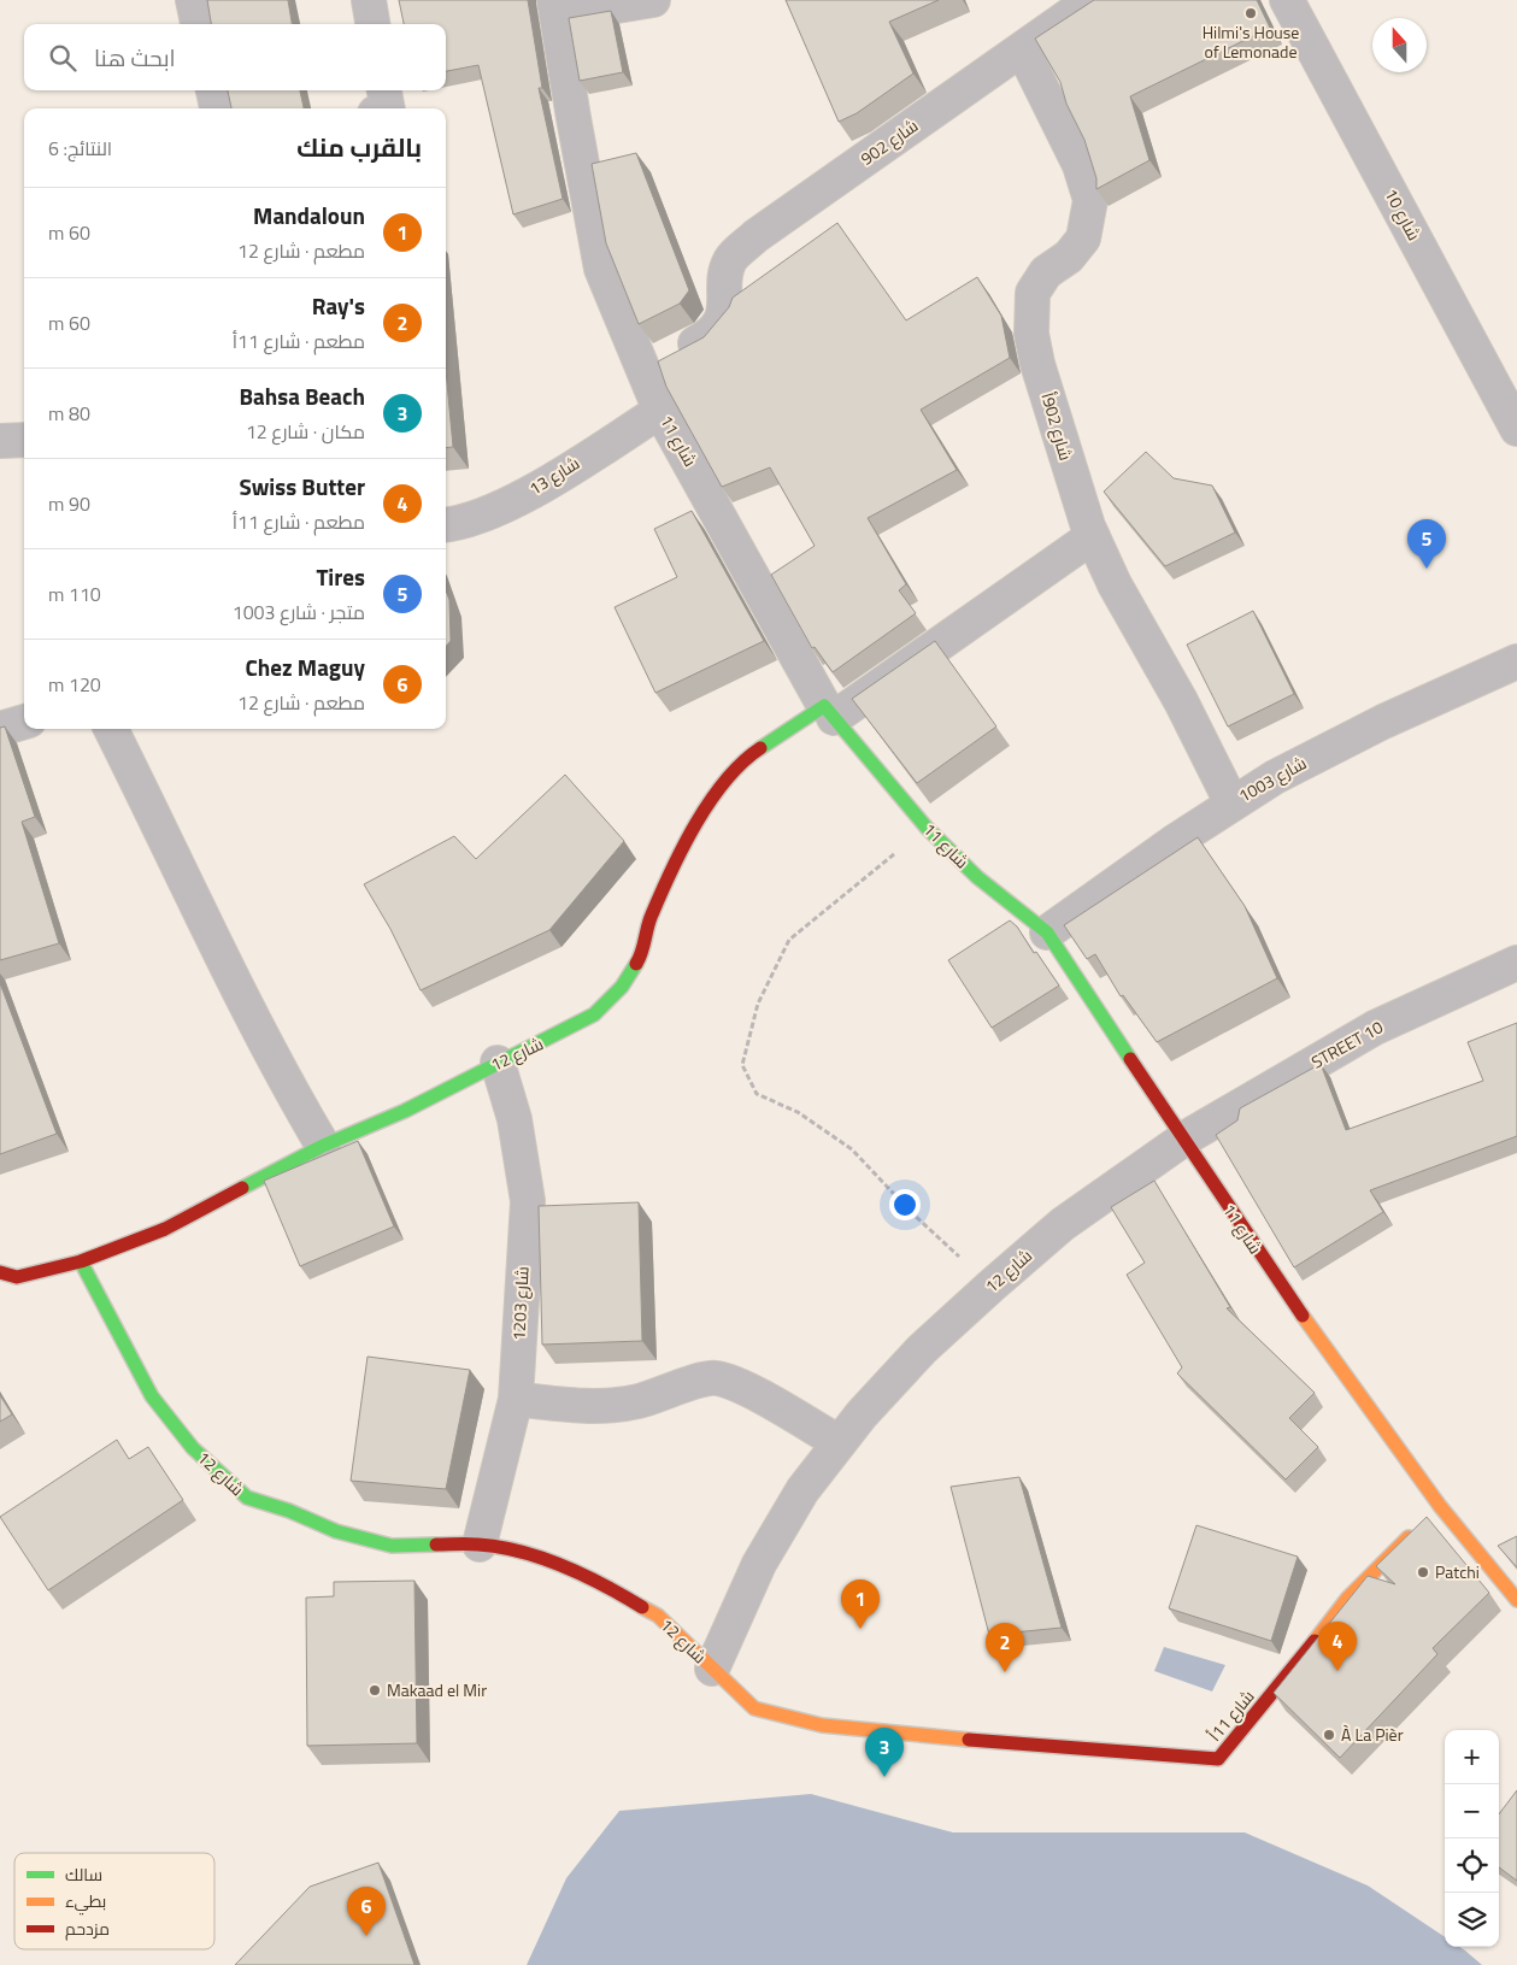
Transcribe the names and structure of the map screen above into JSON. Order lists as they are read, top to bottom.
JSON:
{
  "streets": {
    "street": [
      "شارع 902",
      "شارع 10",
      "شارع 902أ",
      "شارع 11",
      "شارع 13",
      "شارع 1003",
      "STREET 10",
      "شارع 12",
      "شارع 1203",
      "شارع 11أ"
    ]
  },
  "crossings": [
    ["شارع 902", "شارع 902أ"],
    ["شارع 902", "شارع 11"],
    ["شارع 902أ", "شارع 1003"],
    ["شارع 11", "شارع 13"],
    ["شارع 11", "شارع 1003"],
    ["شارع 11", "STREET 10"],
    ["شارع 11", "شارع 12"],
    ["STREET 10", "شارع 12"],
    ["شارع 12", "شارع 1203"],
    ["شارع 12", "شارع 11أ"]
  ],
  "places": [
    "Hilmi's House of Lemonade",
    "Patchi",
    "Makaad el Mir",
    "À La Pièr"
  ],
  "legend": ["سالك", "بطيء", "مزدحم"],
  "north": "top",
  "page": {
    "search": "ابحث هنا",
    "heading": ["بالقرب منك", "النتائج: 6"],
    "list": [
      {
        "mark": "1",
        "name": "Mandaloun",
        "note": "مطعم · شارع 12",
        "value": "60 m"
      },
      {
        "mark": "2",
        "name": "Ray's",
        "note": "مطعم · شارع 11أ",
        "value": "60 m"
      },
      {
        "mark": "3",
        "name": "Bahsa Beach",
        "note": "مكان · شارع 12",
        "value": "80 m"
      },
      {
        "mark": "4",
        "name": "Swiss Butter",
        "note": "مطعم · شارع 11أ",
        "value": "90 m"
      },
      {
        "mark": "5",
        "name": "Tires",
        "note": "متجر · شارع 1003",
        "value": "110 m"
      },
      {
        "mark": "6",
        "name": "Chez Maguy",
        "note": "مطعم · شارع 12",
        "value": "120 m"
      }
    ],
    "pins": [
      "5",
      "1",
      "4",
      "2",
      "3",
      "6"
    ],
    "map_buttons": ["+", "−"]
  }
}
